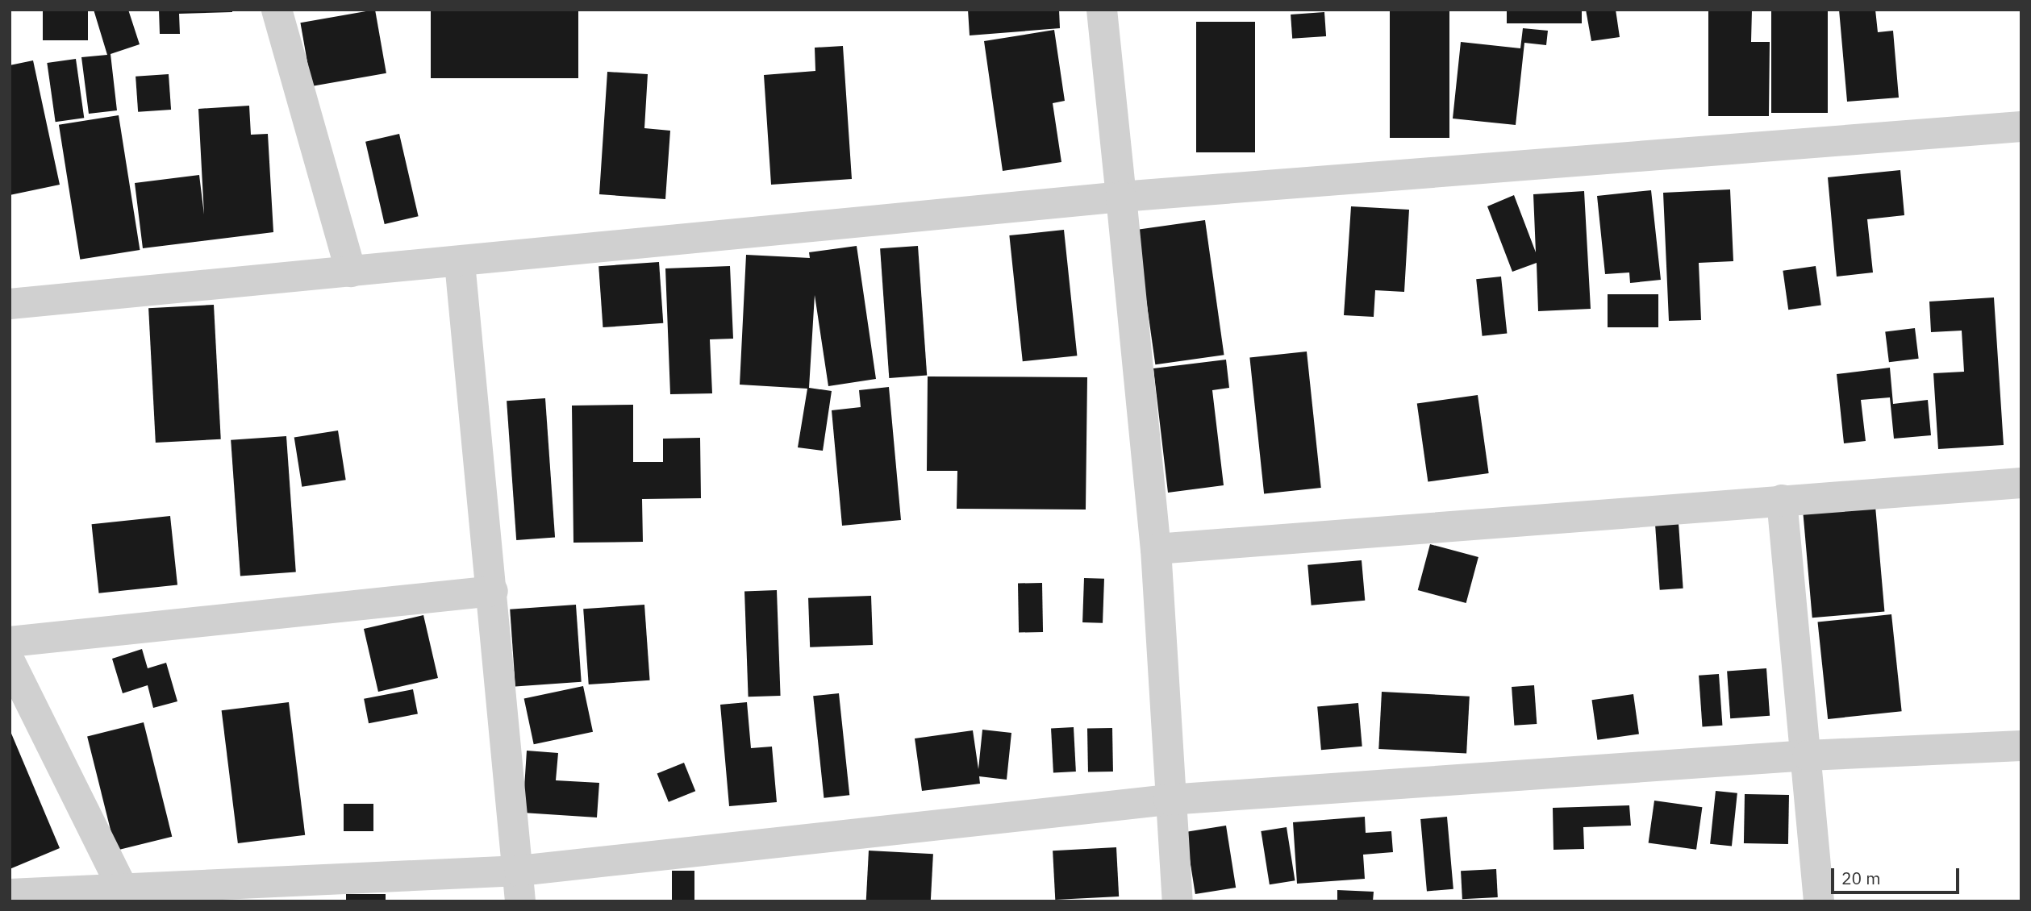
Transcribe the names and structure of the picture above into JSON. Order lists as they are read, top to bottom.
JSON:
{
  "scale_bar": "20 m"
}
